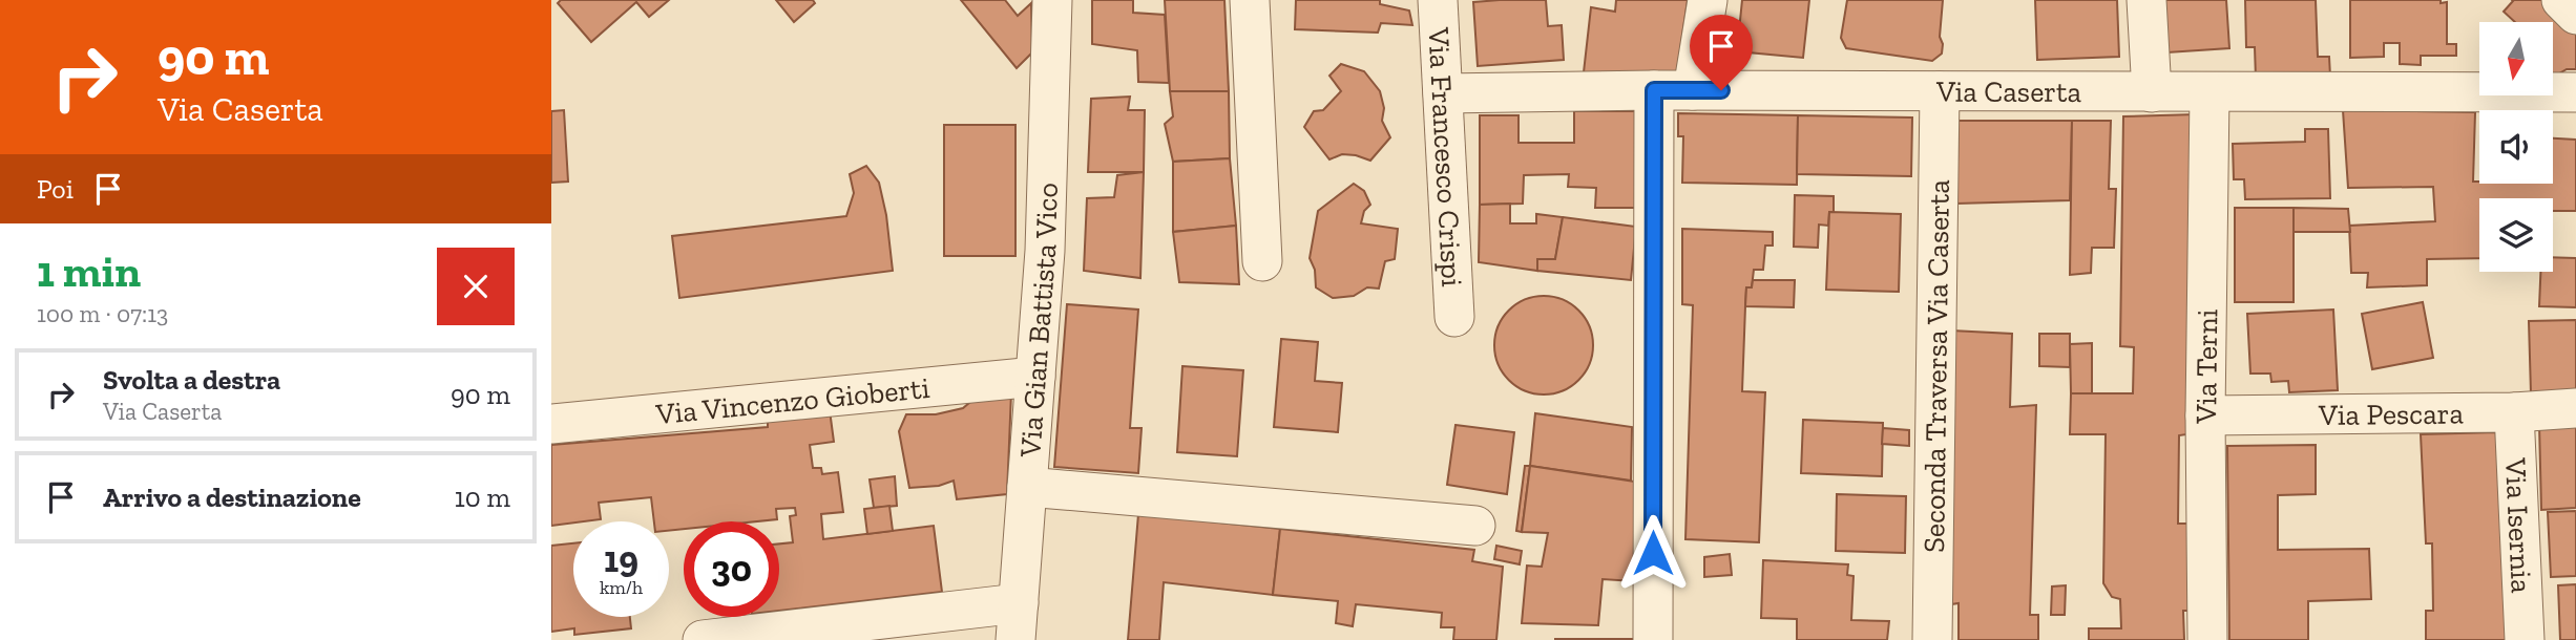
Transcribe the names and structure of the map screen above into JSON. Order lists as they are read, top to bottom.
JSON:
{
  "streets": {
    "street": [
      "Via Caserta",
      "Via Francesco Crispi",
      "Via Gian Battista Vico",
      "Seconda Traversa Via Caserta",
      "Via Terni",
      "Via Vincenzo Gioberti",
      "Via Pescara",
      "Via Isernia"
    ]
  },
  "crossings": [
    ["Via Caserta", "Via Francesco Crispi"],
    ["Via Caserta", "Seconda Traversa Via Caserta"],
    ["Via Caserta", "Via Terni"],
    ["Via Gian Battista Vico", "Via Vincenzo Gioberti"],
    ["Via Terni", "Via Pescara"],
    ["Via Pescara", "Via Isernia"]
  ],
  "north": "bottom",
  "page": {
    "turn": ["90 m", "Via Caserta"],
    "then": "Poi",
    "heading": ["1 min", "100 m · 07:13"],
    "list": [
      {
        "name": "Svolta a destra",
        "note": "Via Caserta",
        "value": "90 m"
      },
      {
        "name": "Arrivo a destinazione",
        "value": "10 m"
      }
    ],
    "speed": "19 km/h",
    "limit": "30"
  }
}
